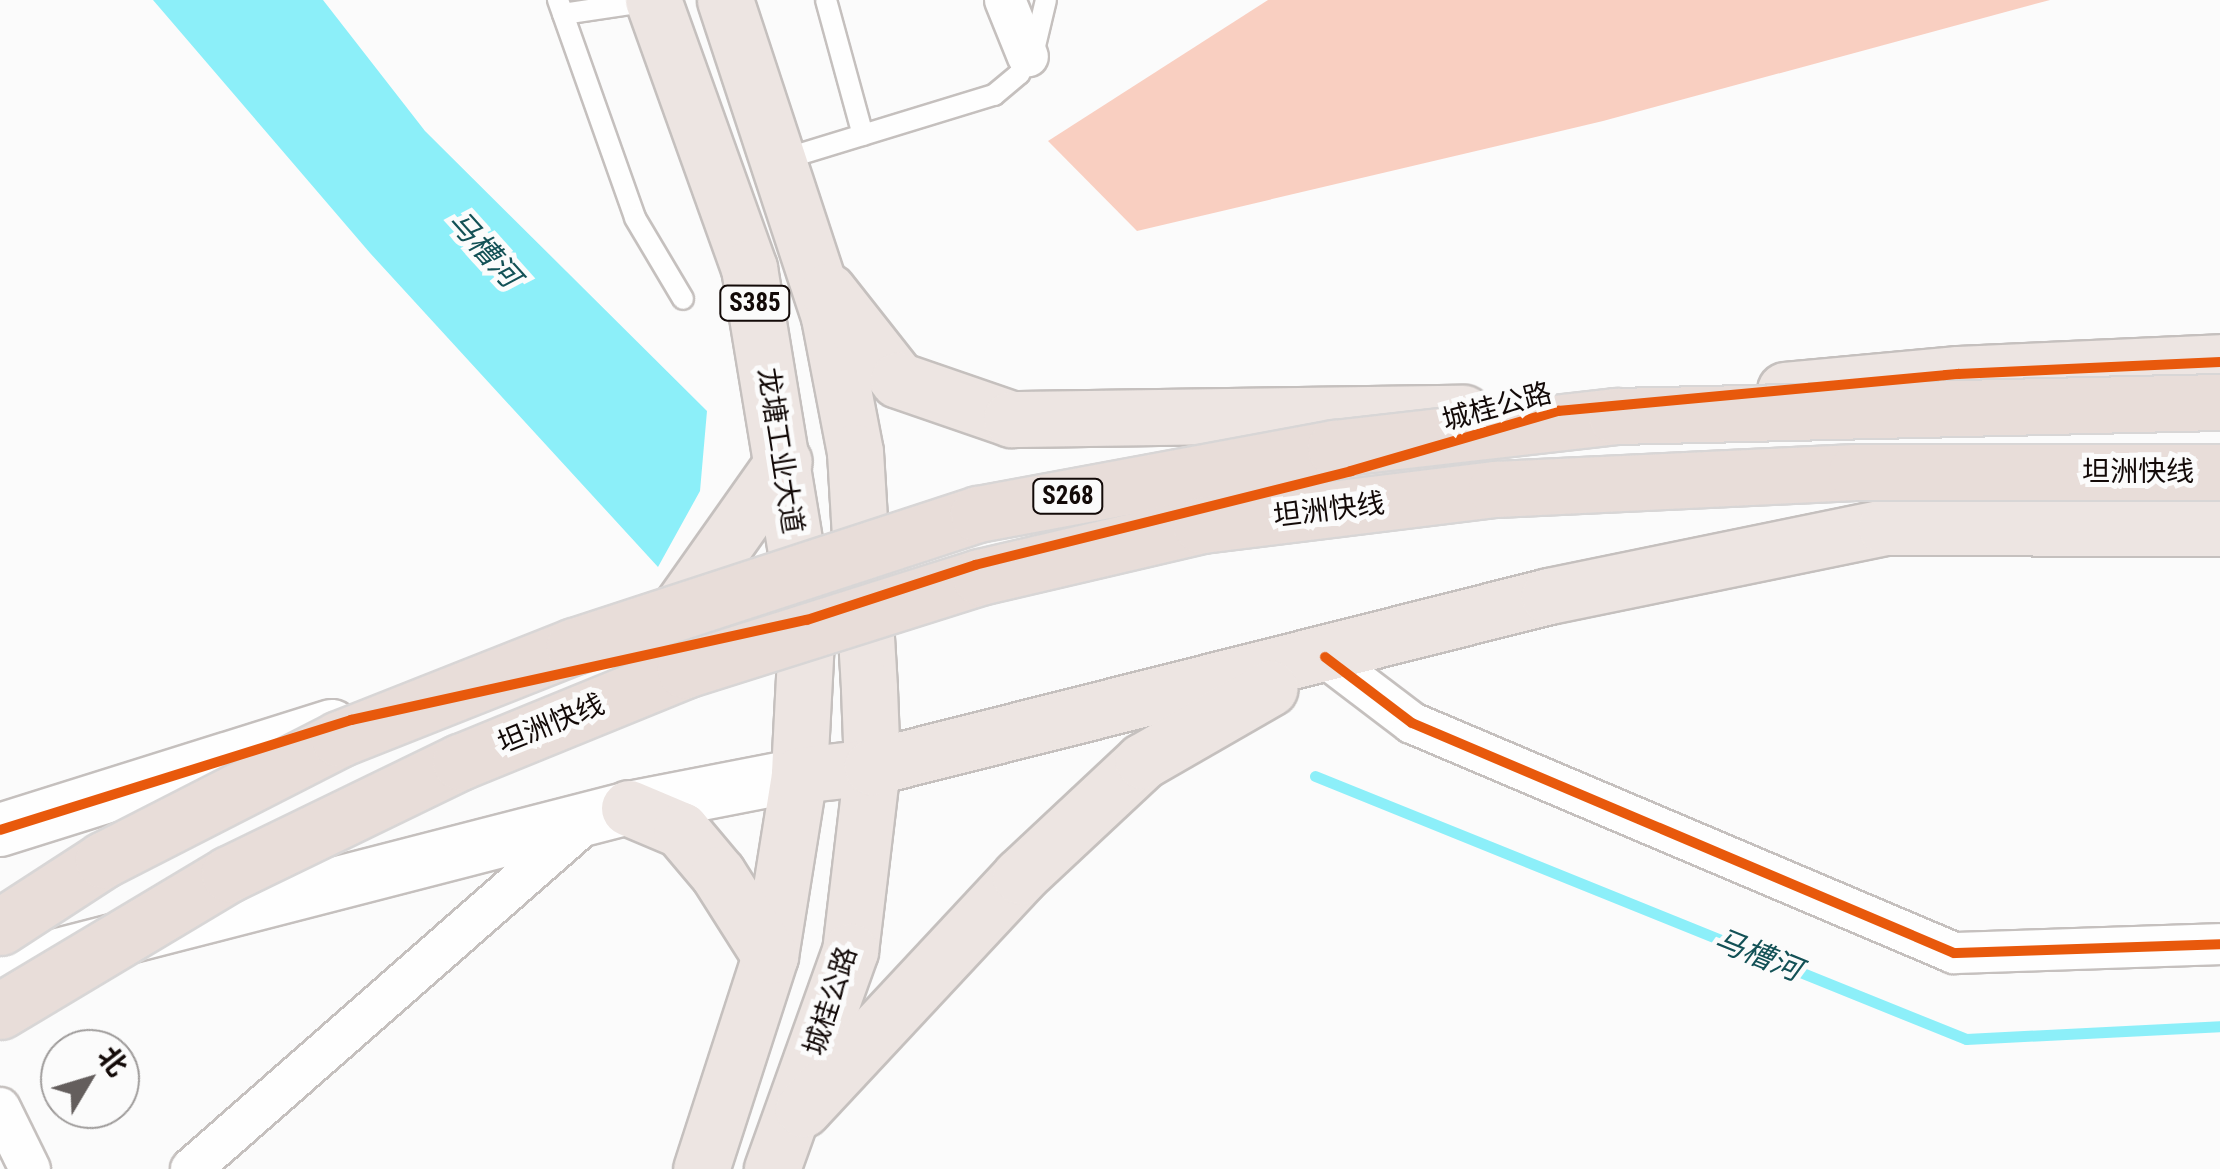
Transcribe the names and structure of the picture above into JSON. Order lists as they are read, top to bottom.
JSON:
{
  "streets": {
    "highway": ["坦洲快线", "S268"],
    "main road": ["S385", "城桂公路", "龙塘工业大道"]
  },
  "crossings": [
    ["S385", "城桂公路"],
    ["城桂公路", "龙塘工业大道"]
  ],
  "water": ["马槽河"],
  "north": "top right"
}
